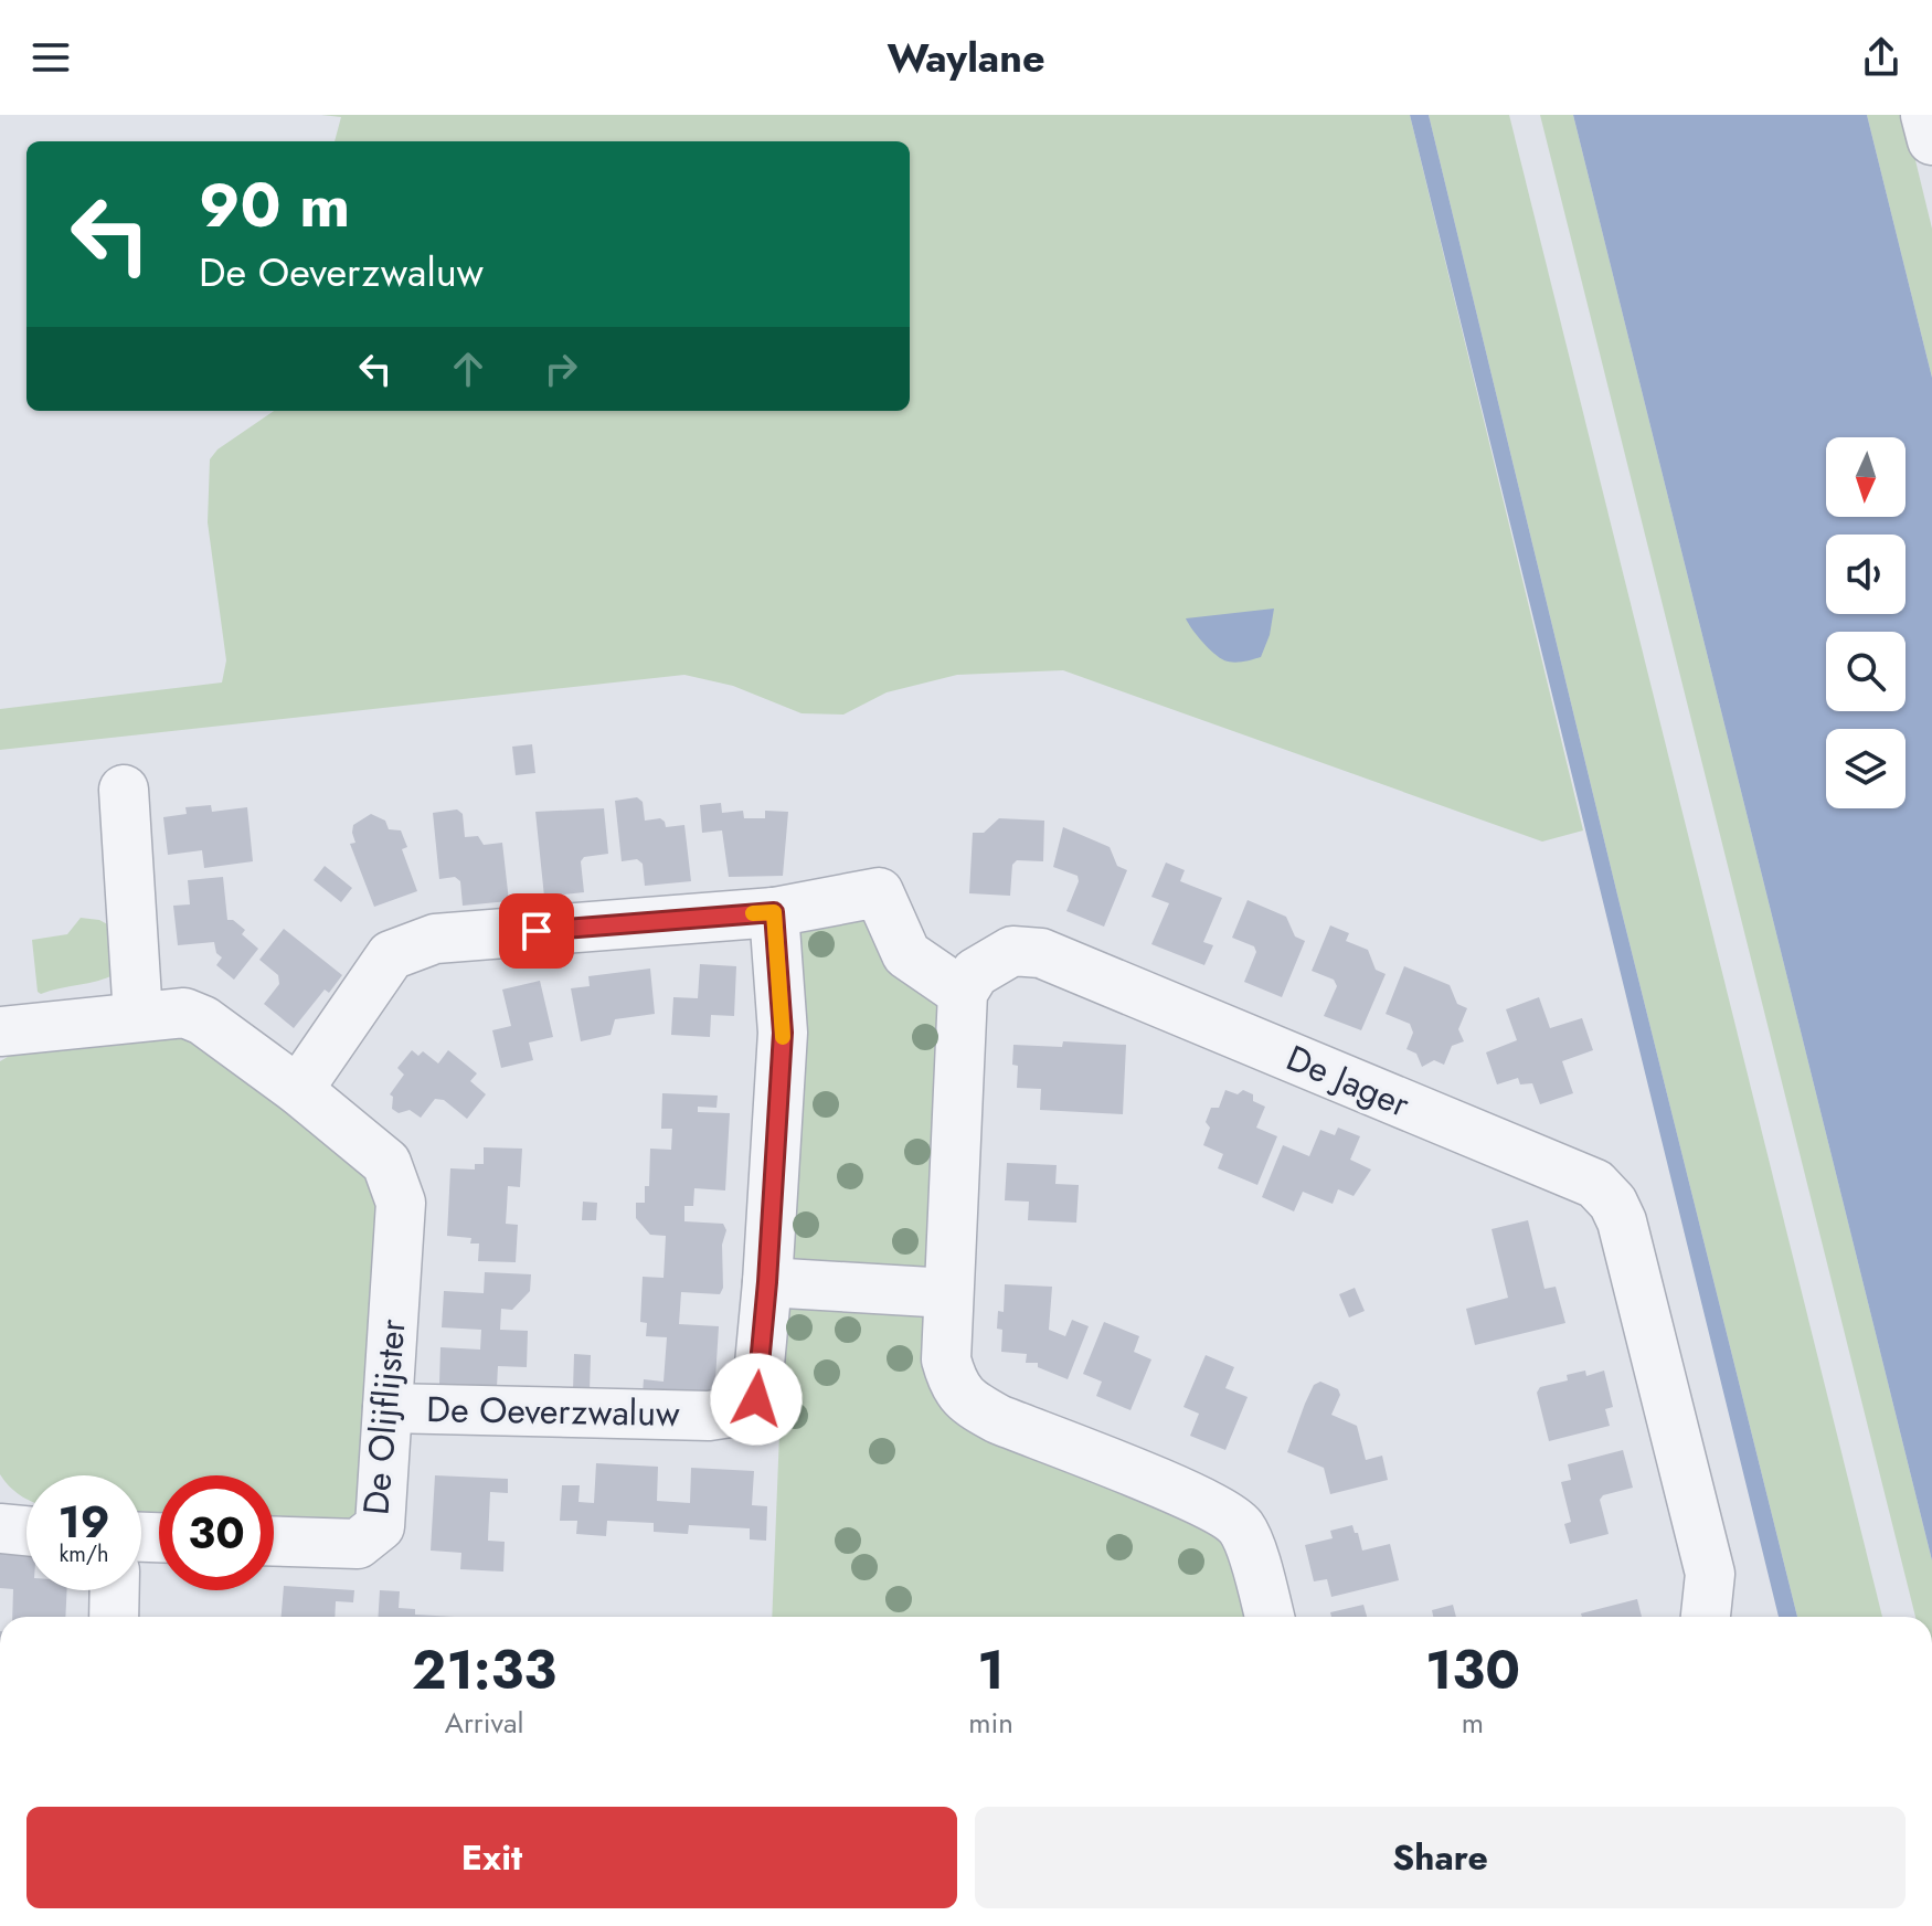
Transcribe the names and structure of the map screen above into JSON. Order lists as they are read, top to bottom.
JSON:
{
  "streets": {
    "street": ["De Jager", "De Oeverzwaluw", "De Olijflijster"]
  },
  "crossings": [
    ["De Oeverzwaluw", "De Olijflijster"]
  ],
  "north": "bottom",
  "page": {
    "header": "Waylane",
    "turn": ["90 m", "De Oeverzwaluw"],
    "speed": "19 km/h",
    "limit": "30",
    "eta": [
      "21:33",
      "Arrival",
      "1",
      "min",
      "130",
      "m"
    ],
    "buttons": ["Exit", "Share"]
  }
}
